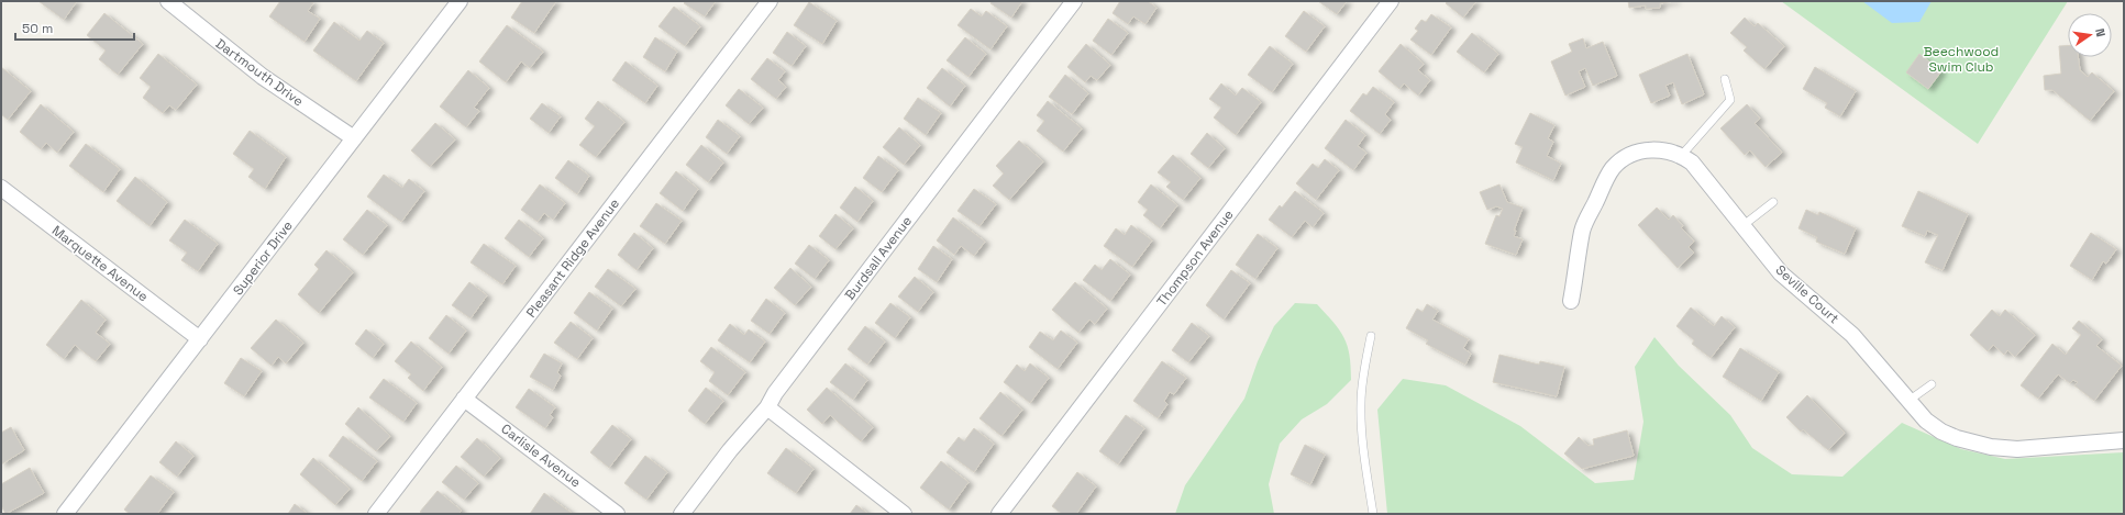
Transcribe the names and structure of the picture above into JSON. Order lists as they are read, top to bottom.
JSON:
{
  "streets": {
    "street": [
      "Dartmouth Drive",
      "Superior Drive",
      "Pleasant Ridge Avenue",
      "Burdsall Avenue",
      "Thompson Avenue",
      "Marquette Avenue",
      "Seville Court",
      "Carlisle Avenue"
    ]
  },
  "crossings": [
    ["Dartmouth Drive", "Superior Drive"],
    ["Superior Drive", "Marquette Avenue"],
    ["Pleasant Ridge Avenue", "Carlisle Avenue"]
  ],
  "parks": ["Beechwood Swim Club"],
  "scale_bar": "50 m",
  "north": "right"
}
